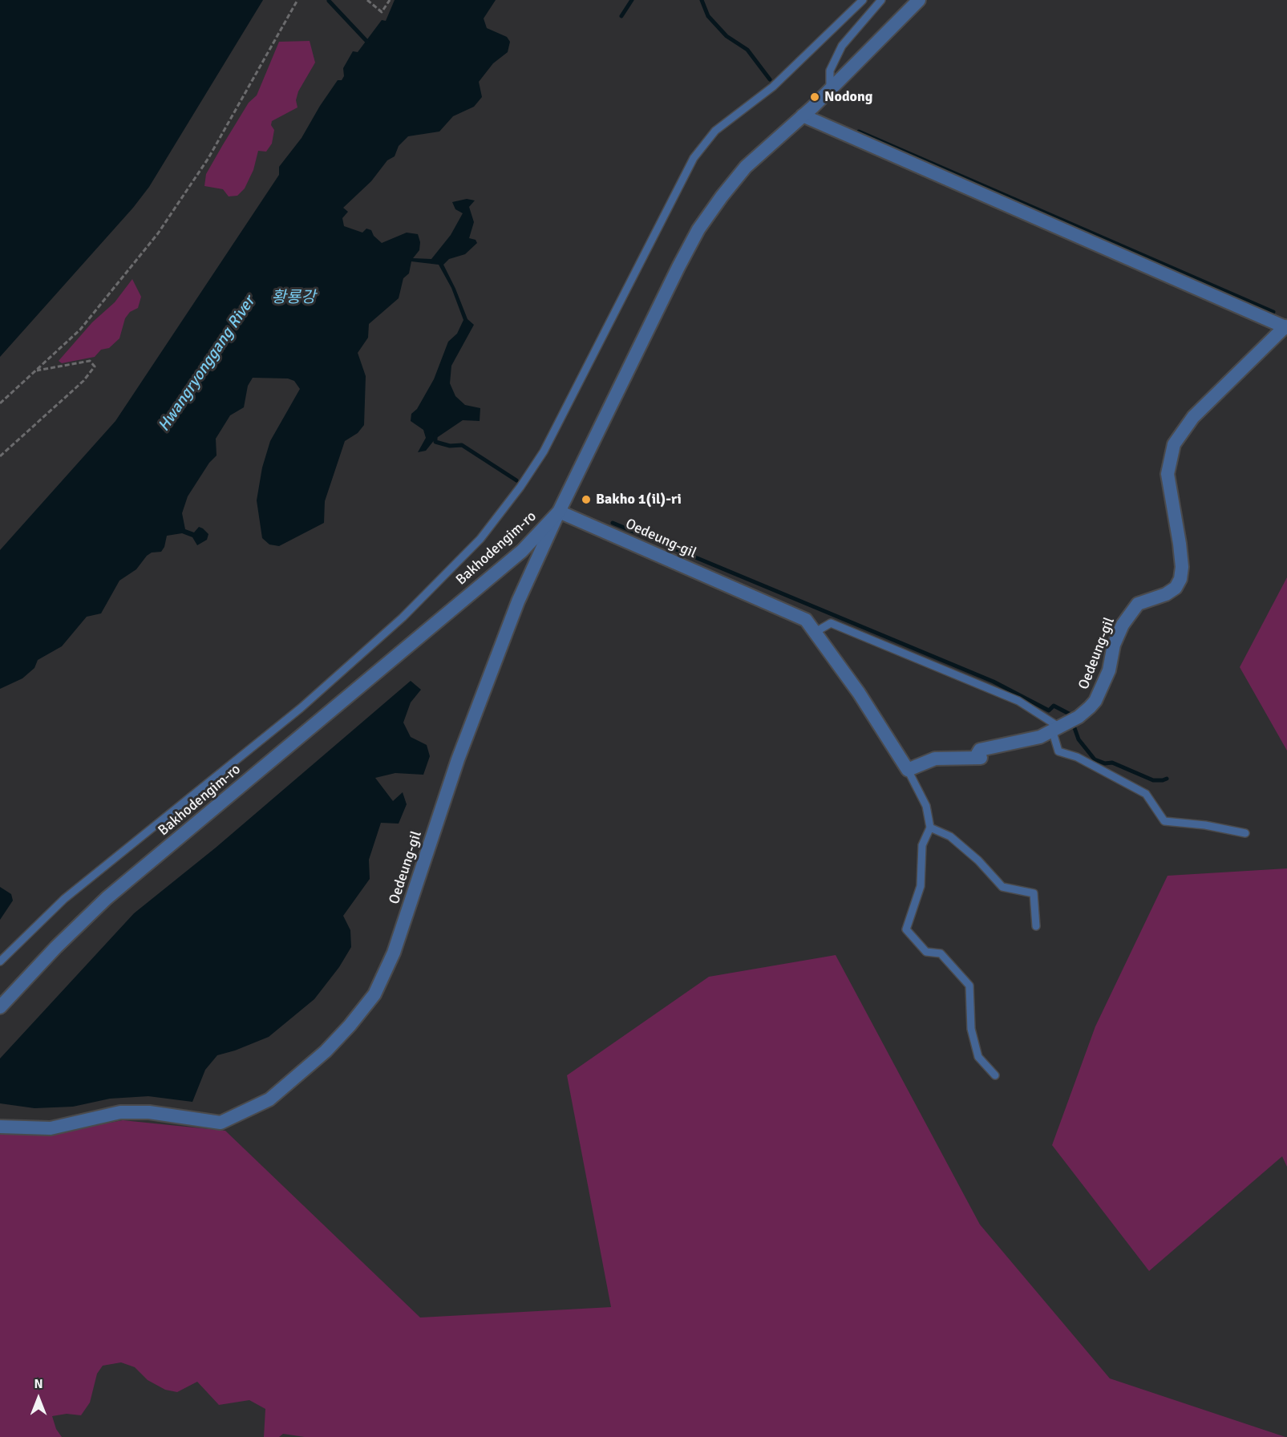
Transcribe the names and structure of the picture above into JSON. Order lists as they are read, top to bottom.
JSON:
{
  "streets": {
    "street": ["Oedeung-gil", "Bakhodengim-ro"]
  },
  "crossings": [
    ["Oedeung-gil", "Bakhodengim-ro"]
  ],
  "water": ["황룡강", "Hwangryonggang River"],
  "places": ["Nodong", "Bakho 1(il)-ri"],
  "north": "top"
}
